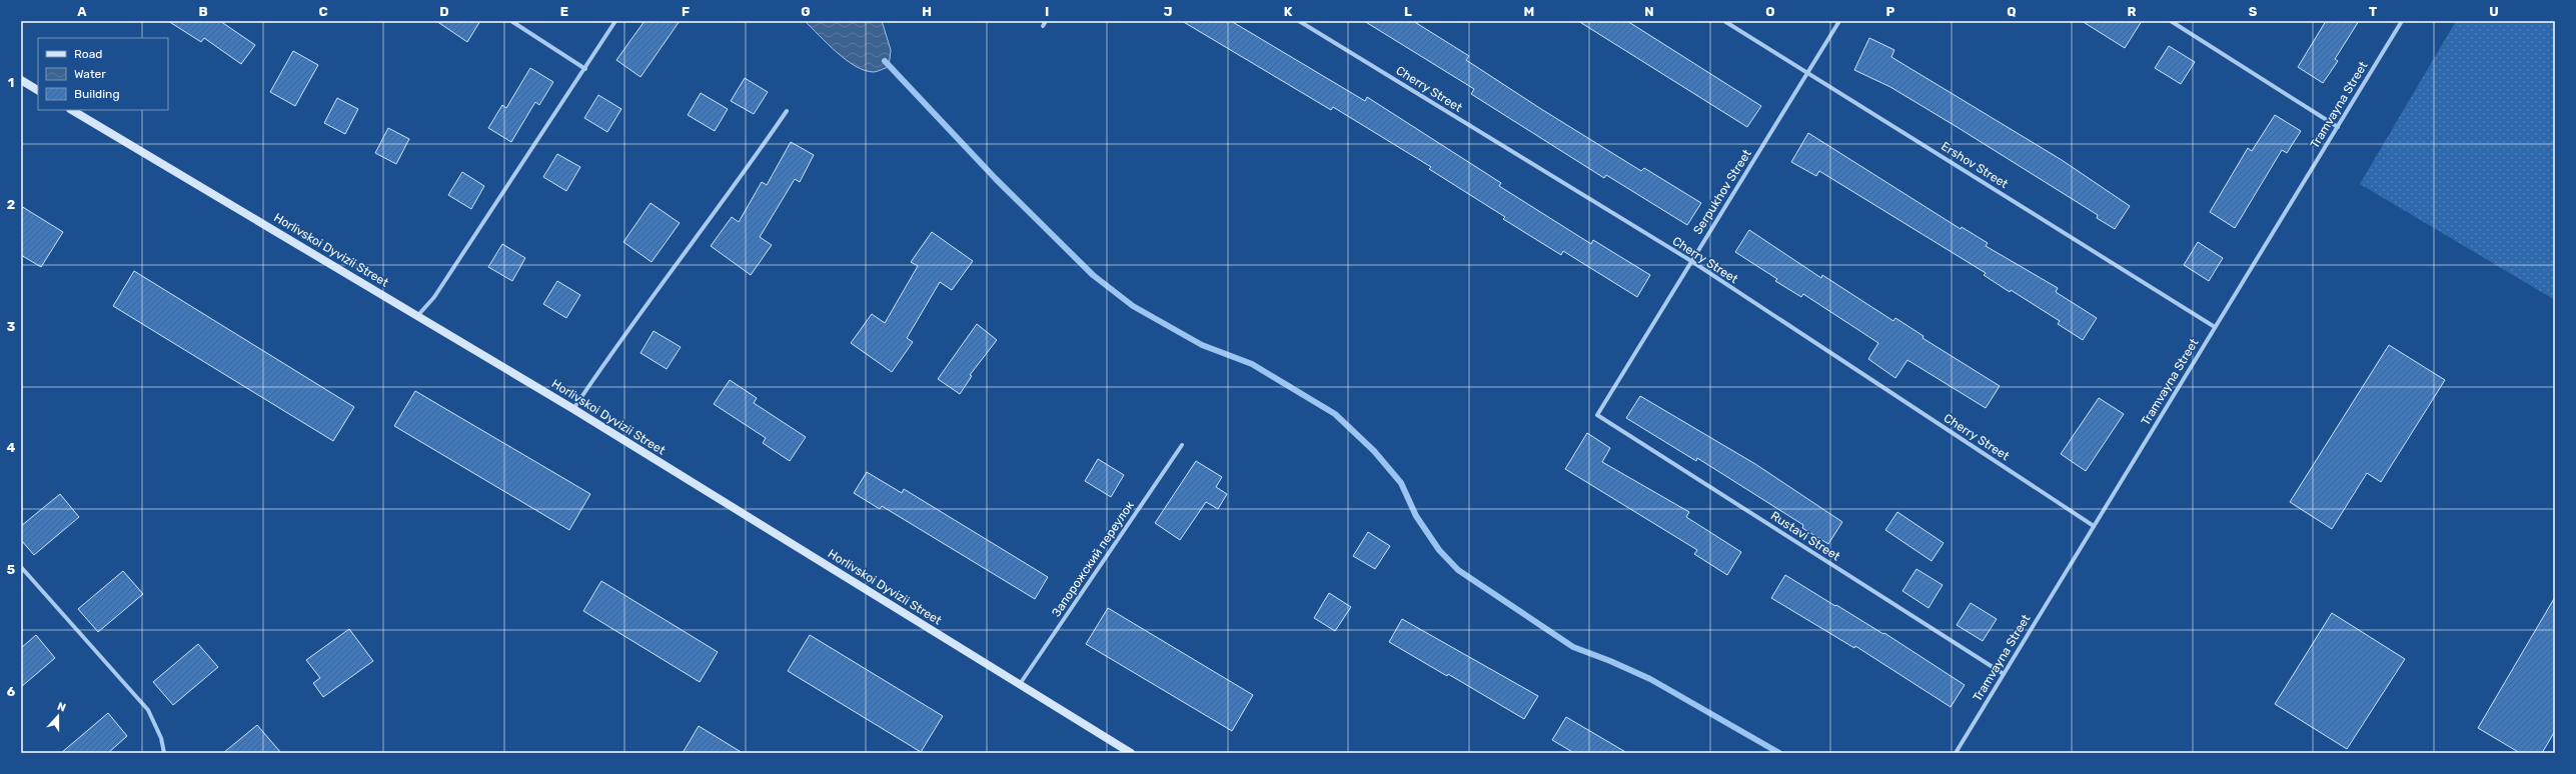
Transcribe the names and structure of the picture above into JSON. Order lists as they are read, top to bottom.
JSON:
{
  "streets": {
    "main road": ["Horlivskoi Dyvizii Street"],
    "street": [
      "Cherry Street",
      "Tramvayna Street",
      "Ershov Street",
      "Serpukhov Street",
      "Rustavi Street",
      "Запорожский переулок"
    ]
  },
  "crossings": [
    ["Cherry Street", "Tramvayna Street"],
    ["Cherry Street", "Serpukhov Street"],
    ["Tramvayna Street", "Ershov Street"],
    ["Tramvayna Street", "Rustavi Street"],
    ["Ershov Street", "Serpukhov Street"],
    ["Serpukhov Street", "Rustavi Street"],
    ["Horlivskoi Dyvizii Street", "Запорожский переулок"]
  ],
  "legend": ["Road", "Water", "Building"],
  "north": "top",
  "grid": {
    "columns": [
      "A",
      "B",
      "C",
      "D",
      "E",
      "F",
      "G",
      "H",
      "I",
      "J",
      "K",
      "L",
      "M",
      "N",
      "O",
      "P",
      "Q",
      "R",
      "S",
      "T",
      "U"
    ],
    "rows": [
      "1",
      "2",
      "3",
      "4",
      "5",
      "6"
    ]
  }
}
